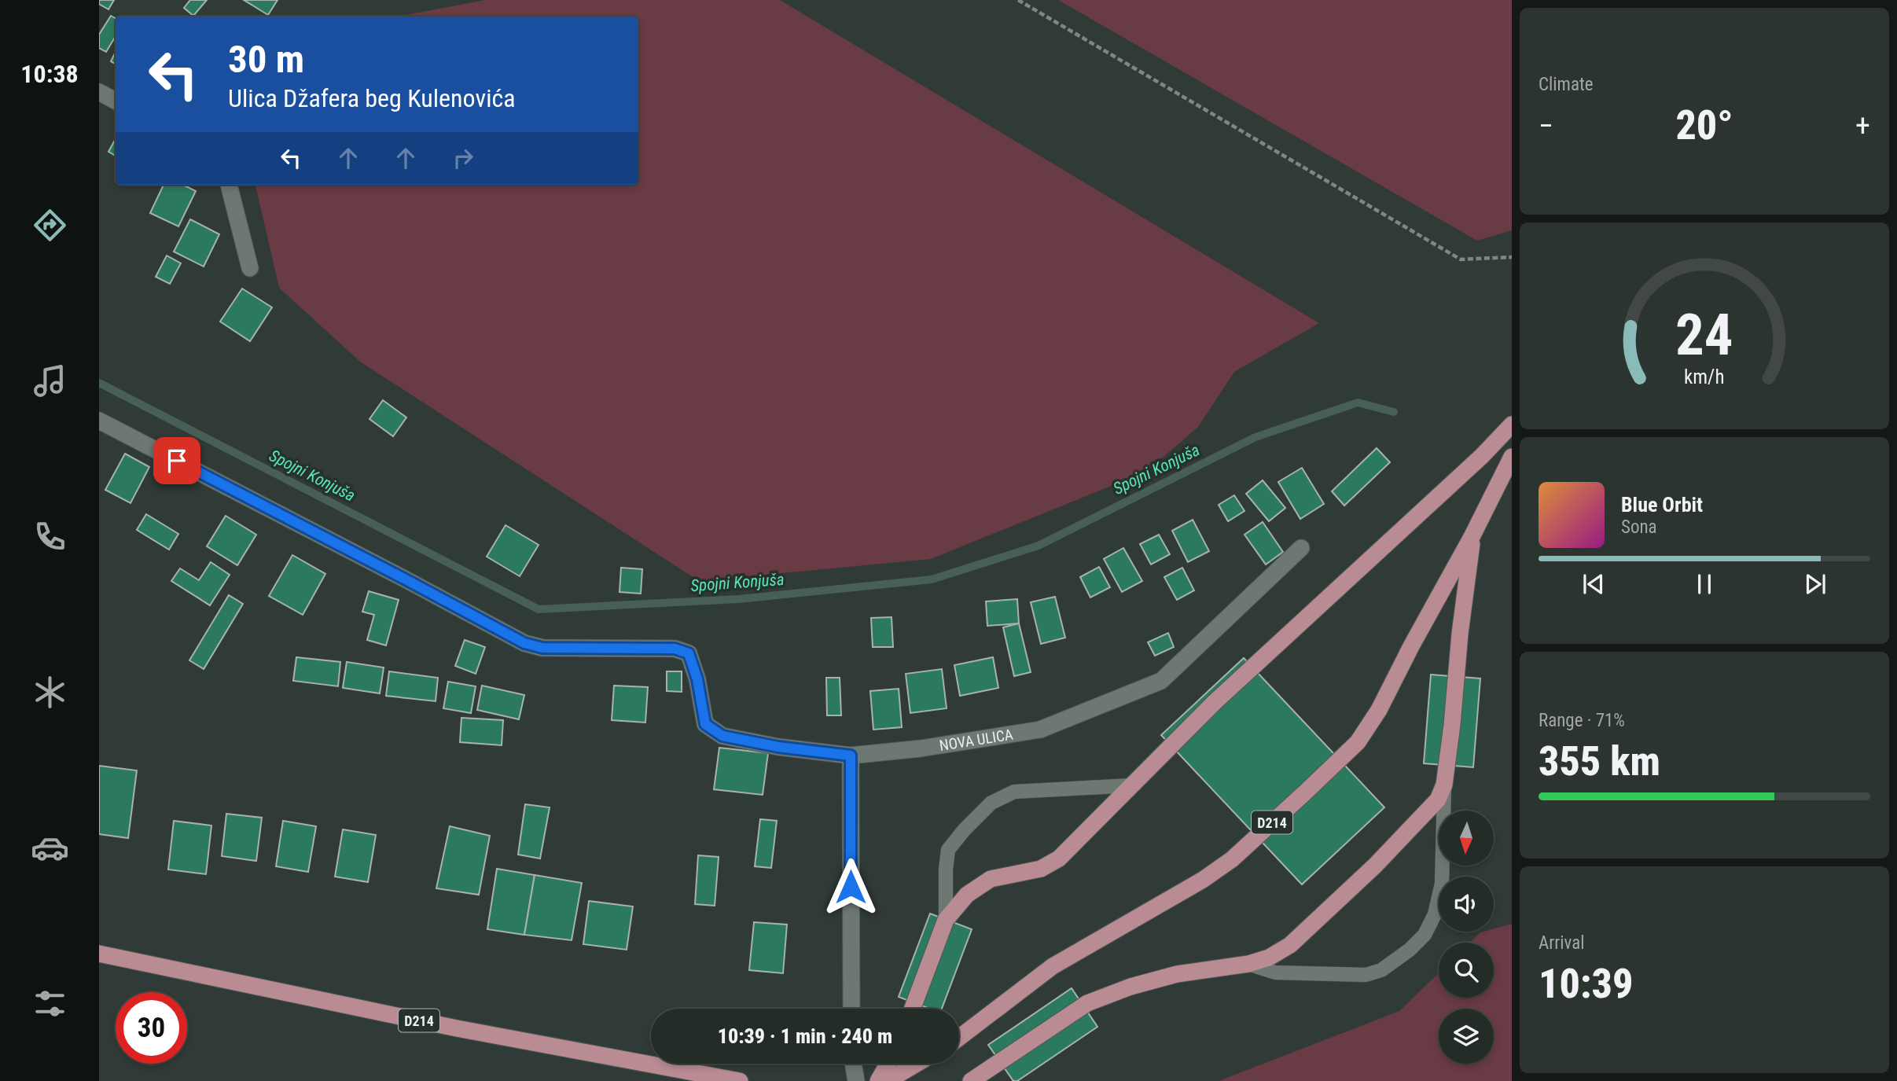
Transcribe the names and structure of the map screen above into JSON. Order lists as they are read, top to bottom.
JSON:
{
  "streets": {
    "main road": ["D214"],
    "street": ["NOVA ULICA"]
  },
  "water": ["Spojni Konjuša"],
  "north": "bottom",
  "page": {
    "tabs": "10:38",
    "tile": [
      "Climate",
      ["Range · 71%", "355 km"],
      ["Arrival", "10:39"]
    ],
    "turn": ["30 m", "Ulica Džafera beg Kulenovića"],
    "heat": ["−", "20°", "+"],
    "song": ["Blue Orbit", "Sona"],
    "limit": "30",
    "trip": "10:39 · 1 min · 240 m",
    "gauge": ["24", "km/h"]
  }
}
